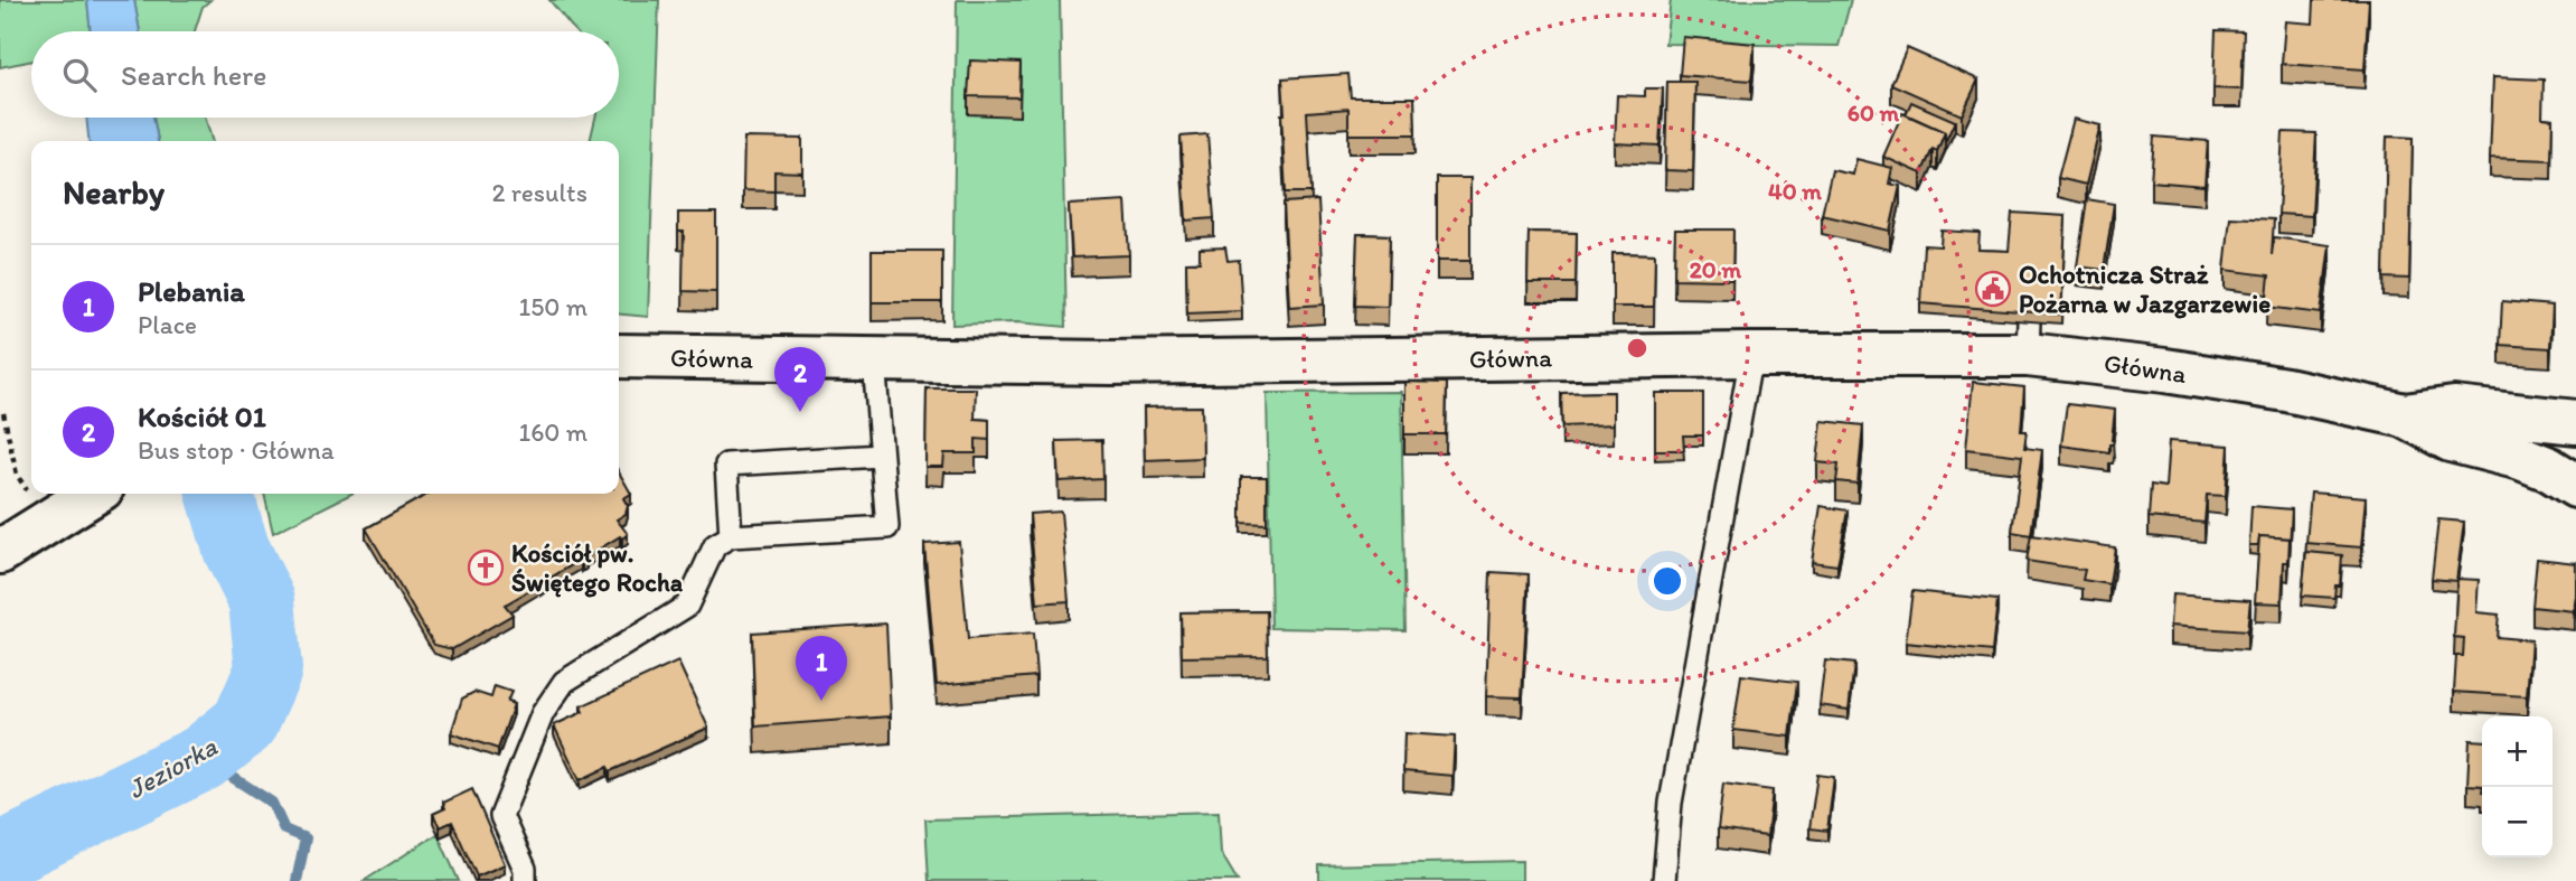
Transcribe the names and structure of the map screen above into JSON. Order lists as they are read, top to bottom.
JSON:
{
  "streets": {
    "street": ["Główna"]
  },
  "water": ["Jeziorka"],
  "places": {
    "public building": ["Ochotnicza Straż Pożarna w Jazgarzewie"],
    "church": ["Kościół pw. Świętego Rocha"]
  },
  "page": {
    "search": "Search here",
    "heading": ["Nearby", "2 results"],
    "list": [
      {
        "mark": "1",
        "name": "Plebania",
        "note": "Place",
        "value": "150 m"
      },
      {
        "mark": "2",
        "name": "Kościół 01",
        "note": "Bus stop · Główna",
        "value": "160 m"
      }
    ],
    "pins": ["2", "1"],
    "map_buttons": ["+", "−"]
  },
  "rings": ["60 m", "40 m", "20 m"]
}
